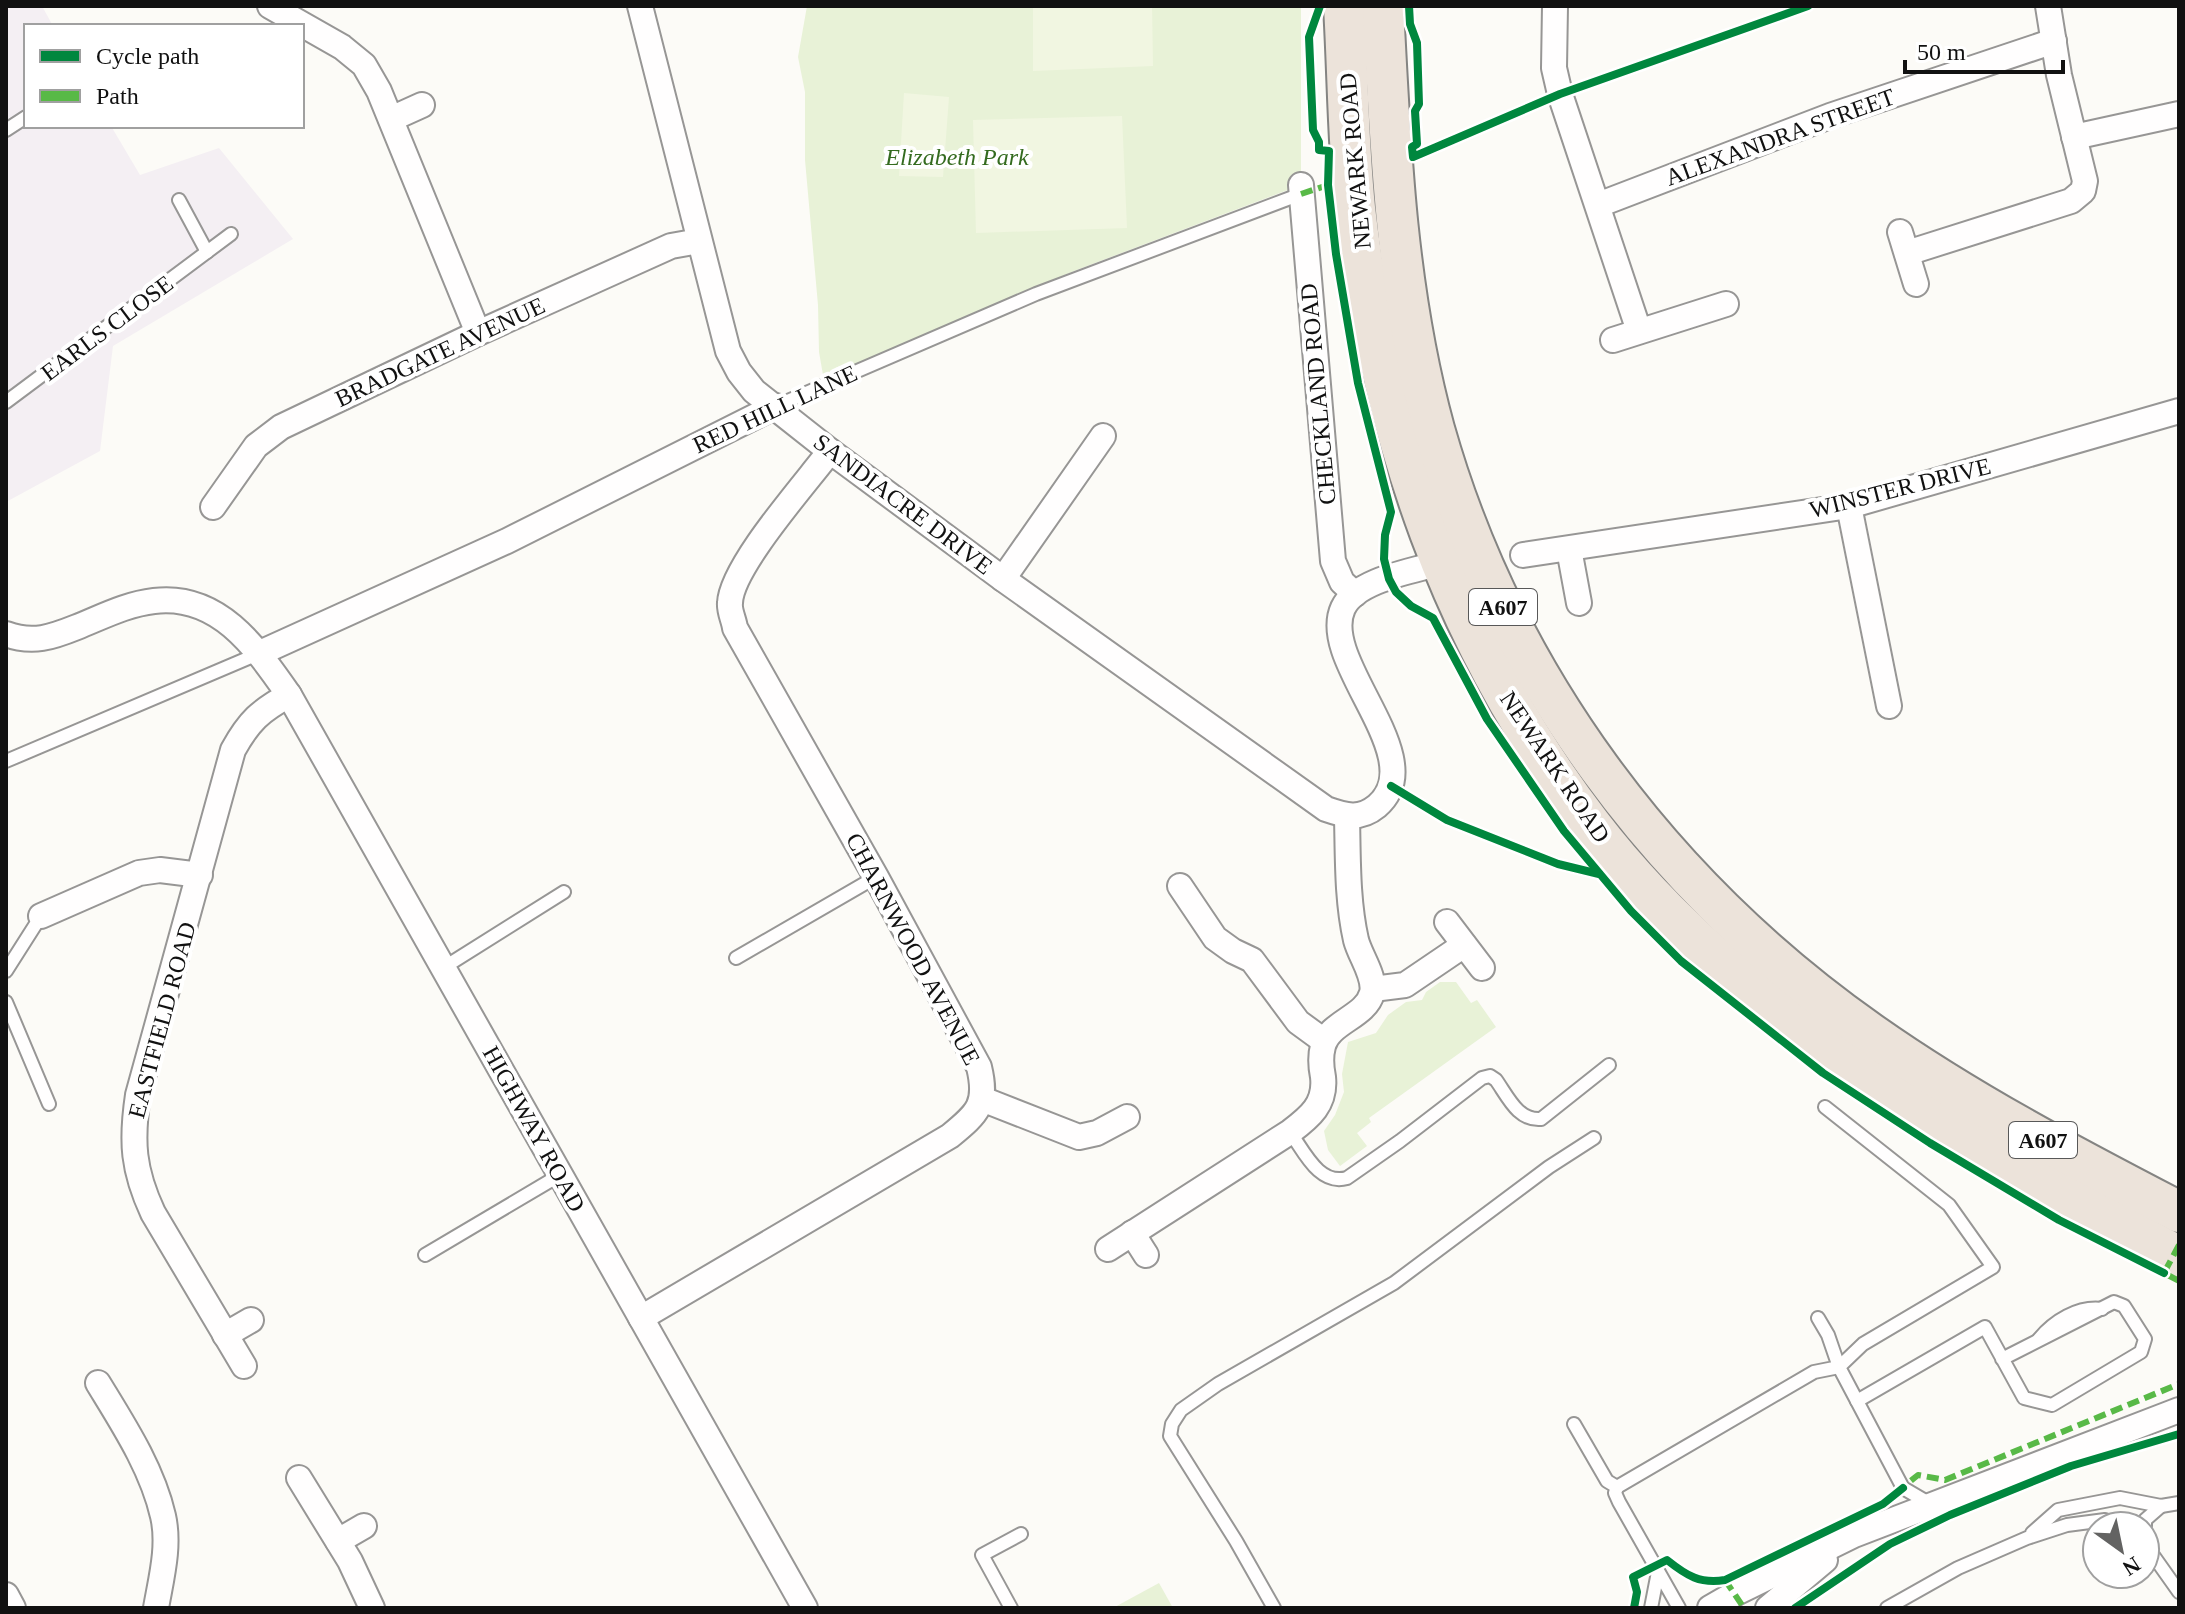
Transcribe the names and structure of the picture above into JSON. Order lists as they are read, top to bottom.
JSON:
{
  "streets": {
    "highway": ["NEWARK ROAD", "A607"],
    "street": [
      "ALEXANDRA STREET",
      "BRADGATE AVENUE",
      "CHECKLAND ROAD",
      "RED HILL LANE",
      "WINSTER DRIVE",
      "SANDIACRE DRIVE",
      "CHARNWOOD AVENUE",
      "EASTFIELD ROAD",
      "HIGHWAY ROAD"
    ],
    "lane": ["EARLS CLOSE"]
  },
  "crossings": [
    ["BRADGATE AVENUE", "SANDIACRE DRIVE"],
    ["CHECKLAND ROAD", "RED HILL LANE"],
    ["RED HILL LANE", "SANDIACRE DRIVE"],
    ["RED HILL LANE", "HIGHWAY ROAD"],
    ["SANDIACRE DRIVE", "CHARNWOOD AVENUE"],
    ["CHARNWOOD AVENUE", "HIGHWAY ROAD"],
    ["EASTFIELD ROAD", "HIGHWAY ROAD"]
  ],
  "parks": ["Elizabeth Park"],
  "legend": ["Cycle path", "Path"],
  "scale_bar": "50 m",
  "north": "bottom right"
}
